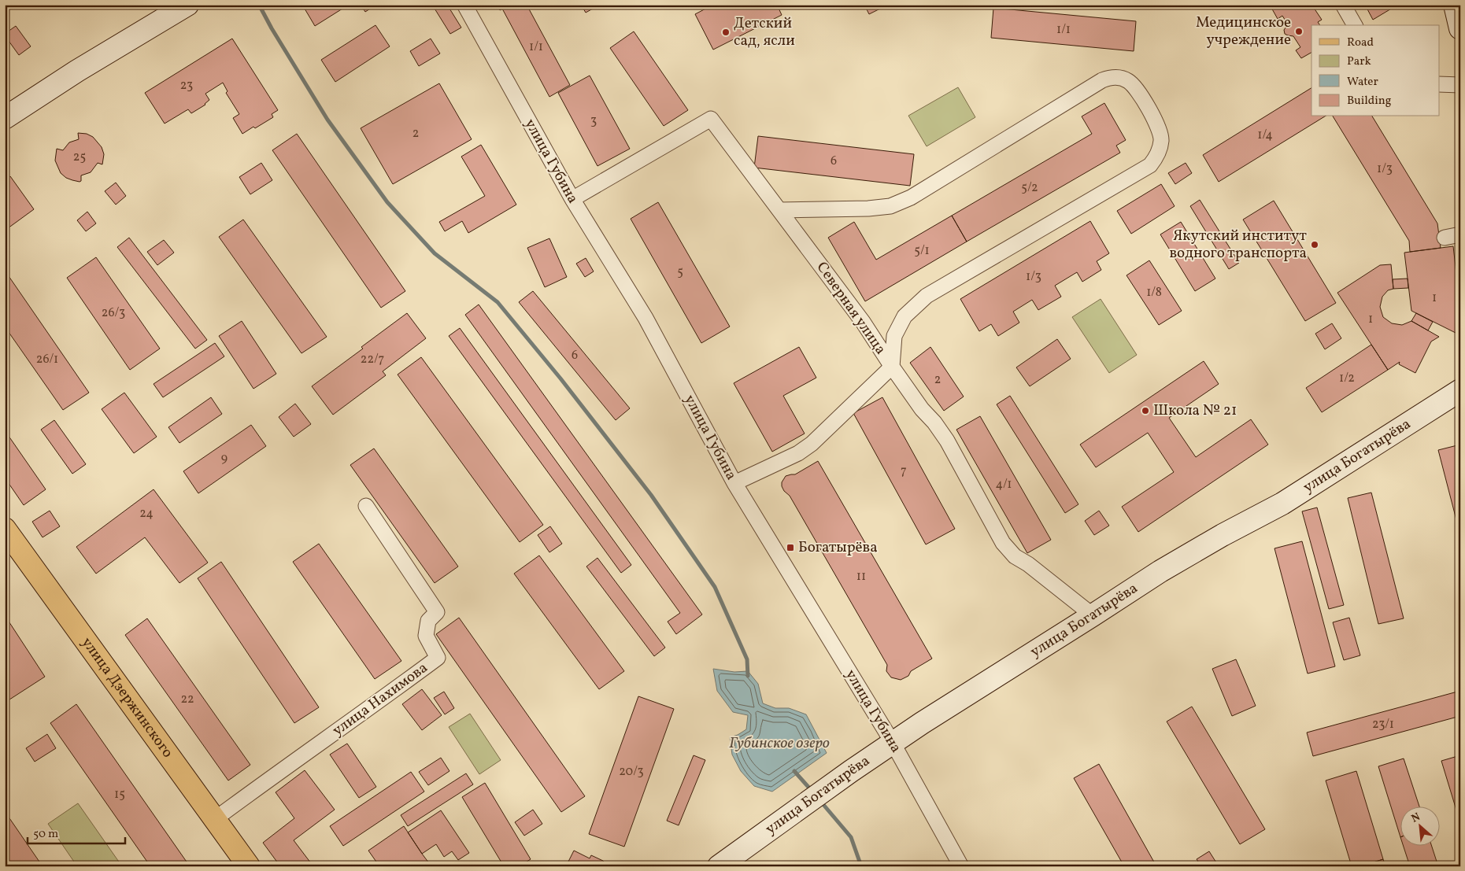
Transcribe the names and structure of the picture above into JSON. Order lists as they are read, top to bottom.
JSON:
{
  "streets": {
    "main road": ["улица Богатырёва", "улица Дзержинского"],
    "street": ["улица Губина", "Северная улица", "улица Нахимова"]
  },
  "crossings": [
    ["улица Губина", "Северная улица"],
    ["улица Губина", "улица Богатырёва"],
    ["Северная улица", "улица Богатырёва"],
    ["улица Дзержинского", "улица Нахимова"]
  ],
  "water": ["Губинское озеро"],
  "places": {
    "other": [
      "Медицинское учреждение",
      "Детский сад, ясли",
      "Якутский институт водного транспорта",
      "Школа № 21"
    ],
    "transit": ["Богатырёва"]
  },
  "house_numbers": [
    "1/1",
    "1/1",
    "23",
    "3",
    "2",
    "1/4",
    "25",
    "6",
    "1/3",
    "5/2",
    "5/1",
    "5",
    "1/3",
    "1/8",
    "1",
    "26/3",
    "1",
    "6",
    "26/1",
    "22/7",
    "1/2",
    "2",
    "9",
    "7",
    "4/1",
    "24",
    "11",
    "22",
    "23/1",
    "20/3",
    "15"
  ],
  "legend": [
    "Road",
    "Park",
    "Water",
    "Building"
  ],
  "scale_bar": "50 m",
  "north": "top left"
}
